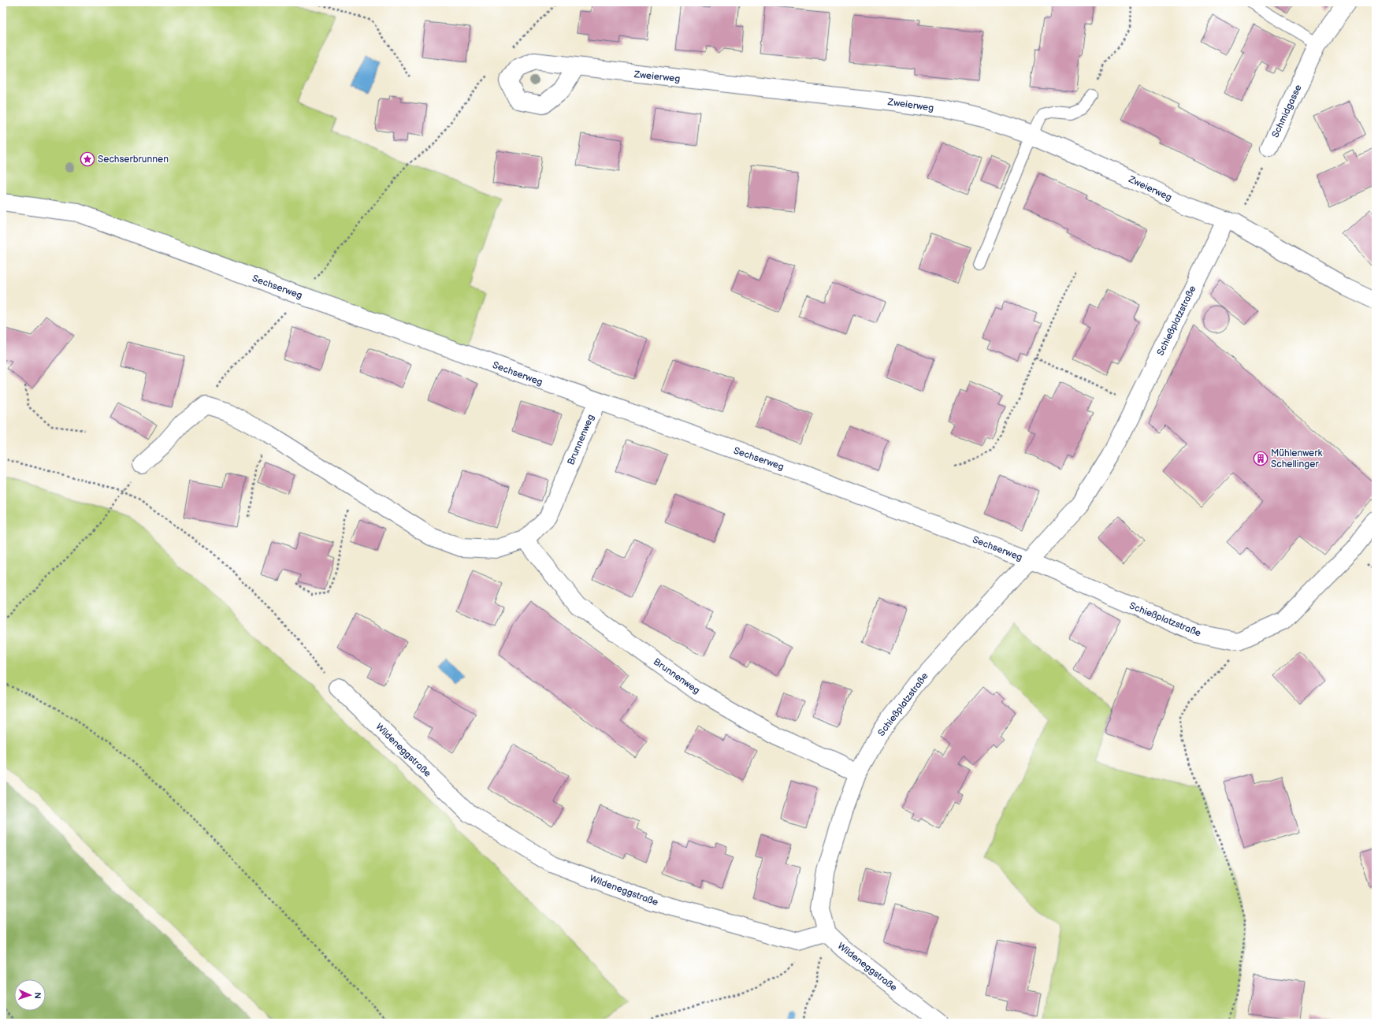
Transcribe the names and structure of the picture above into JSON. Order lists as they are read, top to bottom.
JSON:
{
  "streets": {
    "street": [
      "Zweierweg",
      "Schmidgasse",
      "Sechserweg",
      "Schießplatzstraße",
      "Brunnenweg",
      "Wildeneggstraße"
    ]
  },
  "crossings": [
    ["Zweierweg", "Schmidgasse"],
    ["Zweierweg", "Schießplatzstraße"],
    ["Schmidgasse", "Schießplatzstraße"],
    ["Sechserweg", "Schießplatzstraße"],
    ["Sechserweg", "Brunnenweg"],
    ["Schießplatzstraße", "Brunnenweg"],
    ["Schießplatzstraße", "Wildeneggstraße"]
  ],
  "places": {
    "place": ["Sechserbrunnen"],
    "building": ["Mühlenwerk Schellinger"]
  },
  "north": "right"
}
